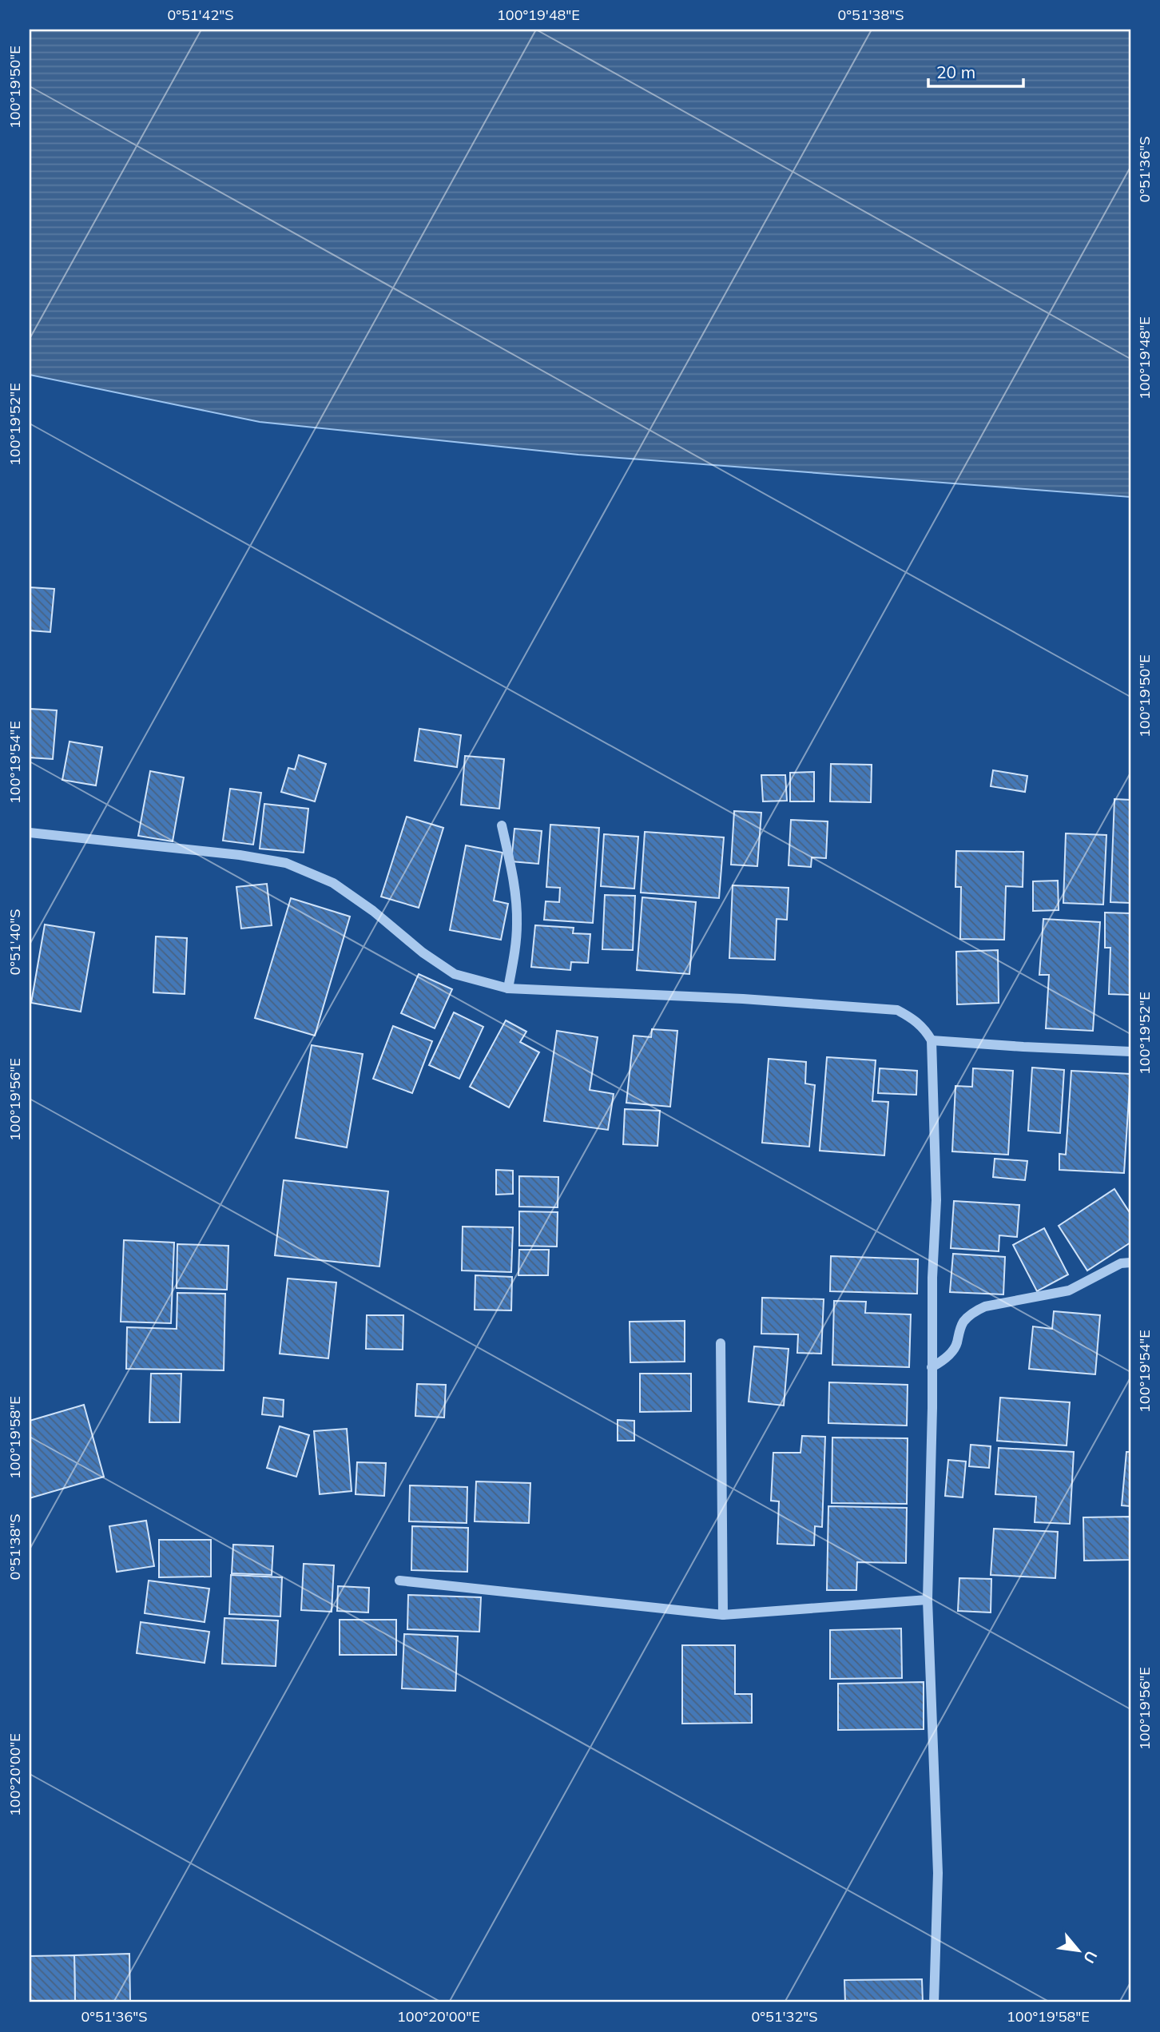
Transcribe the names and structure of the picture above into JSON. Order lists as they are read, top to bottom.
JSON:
{
  "scale_bar": "20 m",
  "north": "bottom right",
  "coordinates": [
    "0°51'42\"S",
    "100°19'48\"E",
    "0°51'38\"S",
    "100°19'50\"E",
    "0°51'36\"S",
    "100°19'52\"E",
    "100°19'54\"E",
    "0°51'40\"S",
    "100°19'56\"E",
    "100°19'58\"E",
    "100°20'00\"E",
    "0°51'32\"S"
  ]
}
